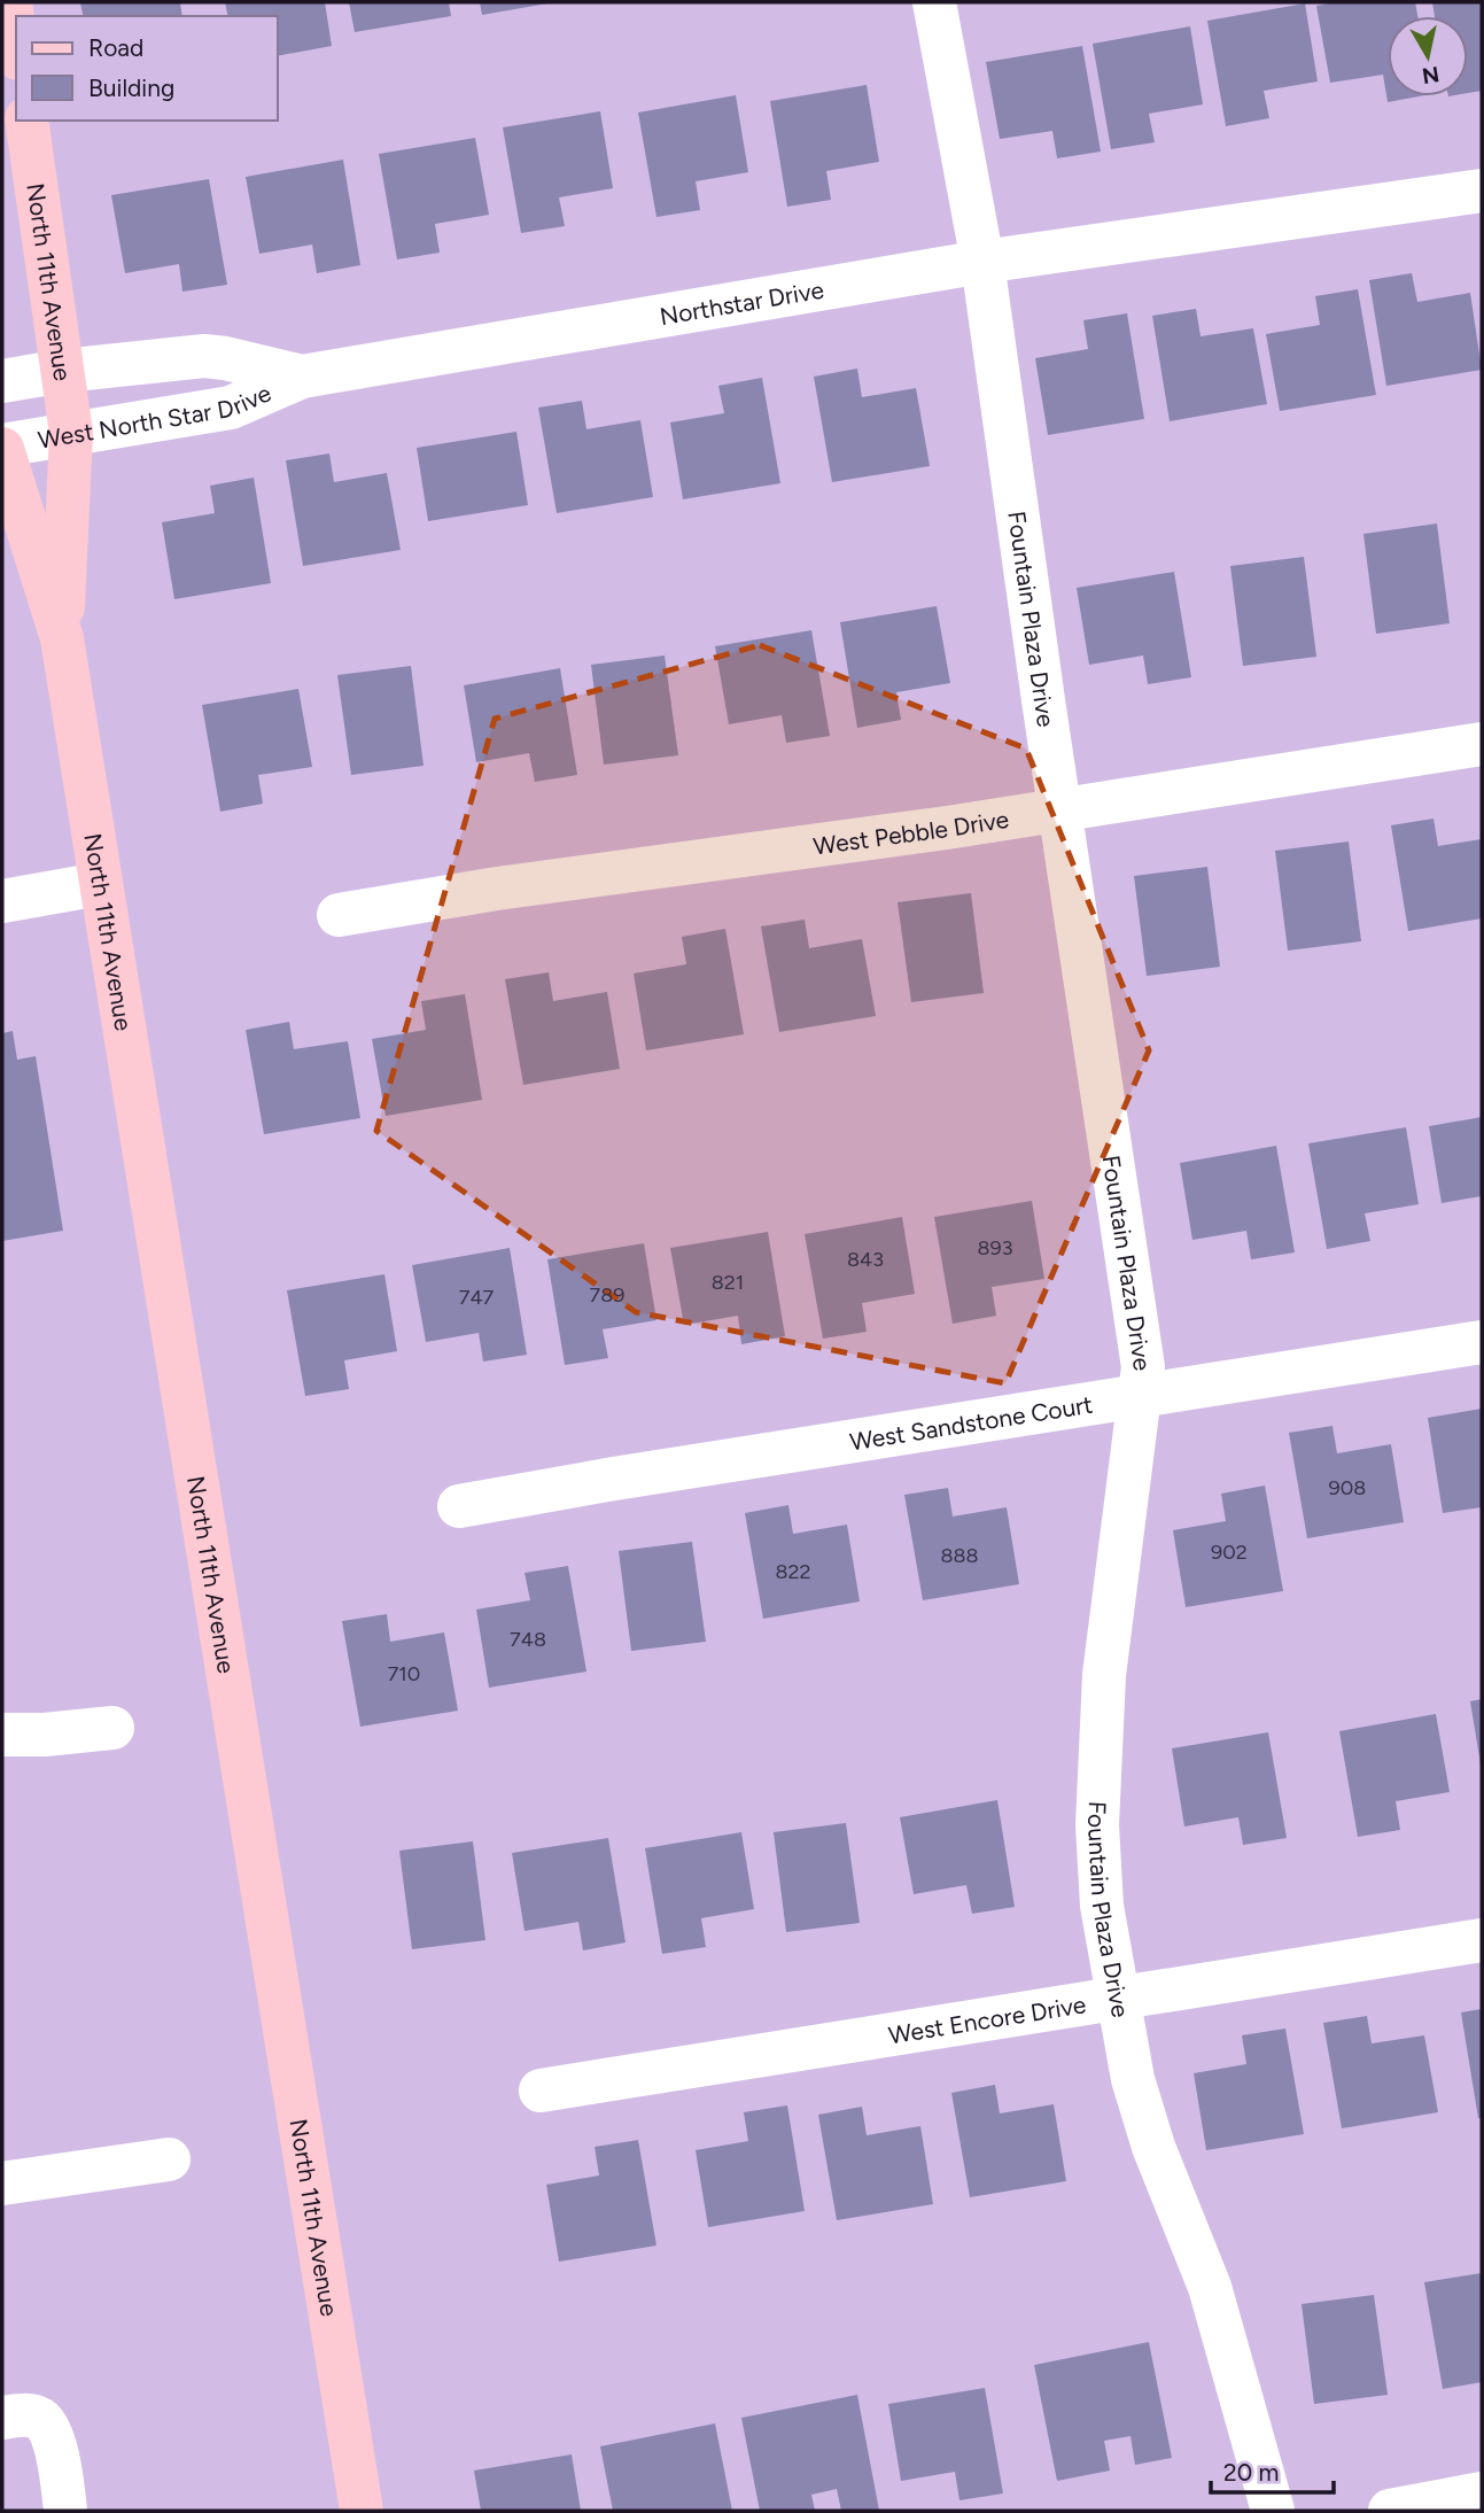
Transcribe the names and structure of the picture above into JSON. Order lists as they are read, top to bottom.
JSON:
{
  "streets": {
    "main road": ["North 11th Avenue"],
    "street": [
      "Northstar Drive",
      "West North Star Drive",
      "Fountain Plaza Drive",
      "West Pebble Drive",
      "West Sandstone Court",
      "West Encore Drive"
    ]
  },
  "crossings": [
    ["North 11th Avenue", "Northstar Drive"],
    ["North 11th Avenue", "West North Star Drive"],
    ["Northstar Drive", "West North Star Drive"],
    ["Northstar Drive", "Fountain Plaza Drive"],
    ["Fountain Plaza Drive", "West Pebble Drive"],
    ["Fountain Plaza Drive", "West Sandstone Court"],
    ["Fountain Plaza Drive", "West Encore Drive"]
  ],
  "house_numbers": [
    "893",
    "843",
    "821",
    "789",
    "747",
    "908",
    "902",
    "888",
    "822",
    "748",
    "710"
  ],
  "legend": ["Road", "Building"],
  "scale_bar": "20 m",
  "north": "bottom"
}
